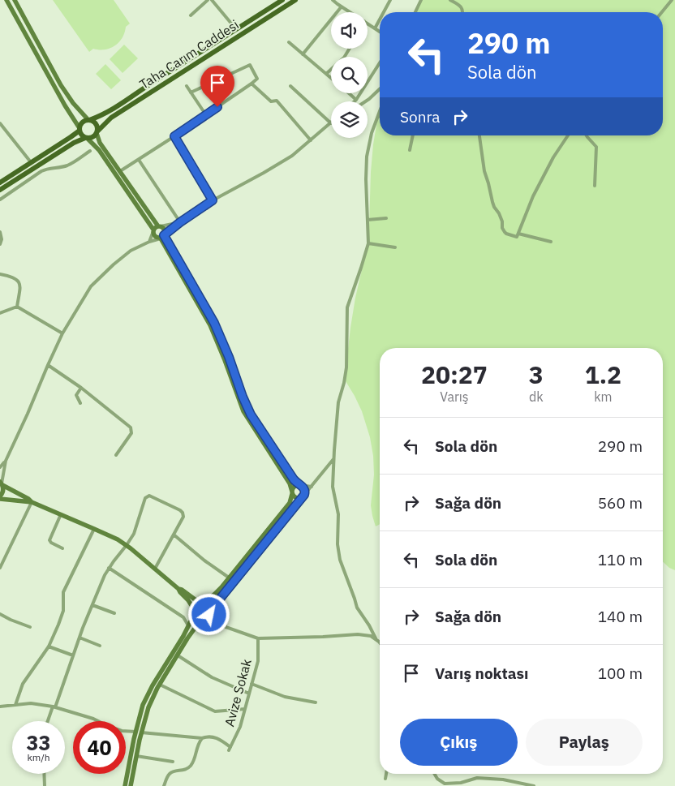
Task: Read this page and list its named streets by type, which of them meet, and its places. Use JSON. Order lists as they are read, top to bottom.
{
  "streets": {
    "main road": ["Taha Carım Caddesi"],
    "street": ["Avize Sokak"]
  },
  "page": {
    "turn": ["290 m", "Sola dön"],
    "then": "Sonra",
    "eta": [
      "20:27",
      "Varış",
      "3",
      "dk",
      "1.2",
      "km"
    ],
    "list": [
      {
        "name": "Sola dön",
        "value": "290 m"
      },
      {
        "name": "Sağa dön",
        "value": "560 m"
      },
      {
        "name": "Sola dön",
        "value": "110 m"
      },
      {
        "name": "Sağa dön",
        "value": "140 m"
      },
      {
        "name": "Varış noktası",
        "value": "100 m"
      }
    ],
    "buttons": ["Çıkış", "Paylaş"],
    "speed": "33 km/h",
    "limit": "40"
  }
}
